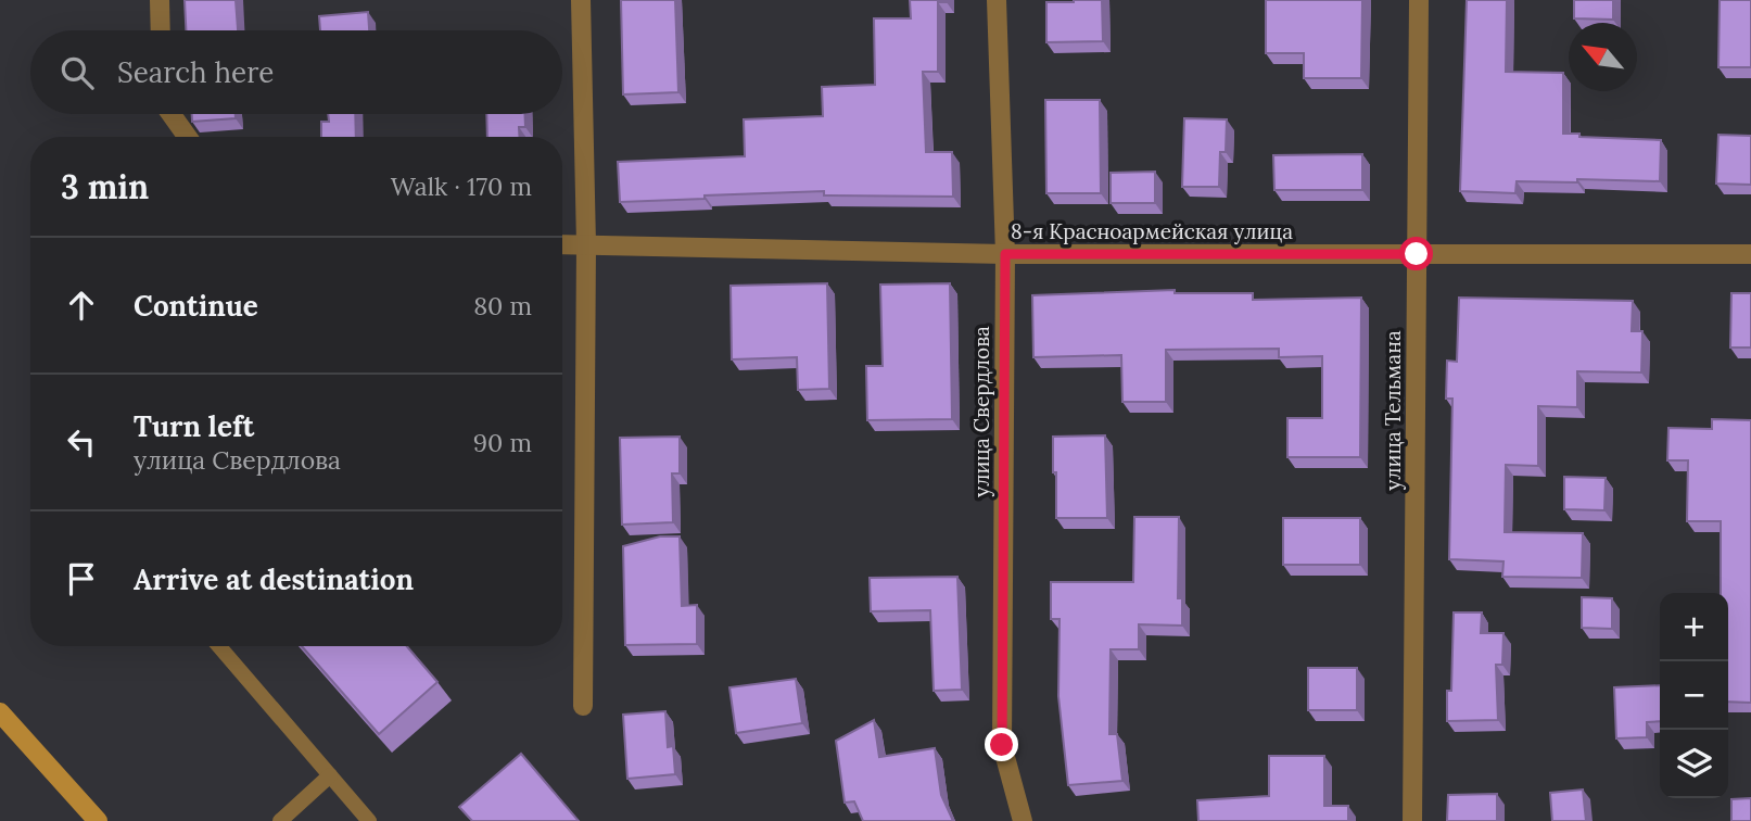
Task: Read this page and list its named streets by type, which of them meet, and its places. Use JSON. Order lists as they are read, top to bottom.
{
  "streets": {
    "street": ["8-я Красноармейская улица", "улица Тельмана", "улица Свердлова"]
  },
  "crossings": [
    ["8-я Красноармейская улица", "улица Тельмана"],
    ["8-я Красноармейская улица", "улица Свердлова"]
  ],
  "north": "top left",
  "page": {
    "search": "Search here",
    "heading": ["3 min", "Walk · 170 m"],
    "list": [
      ["Continue", "80 m"],
      ["Turn left", "улица Свердлова", "90 m"],
      "Arrive at destination"
    ],
    "map_buttons": ["+", "−"]
  }
}
